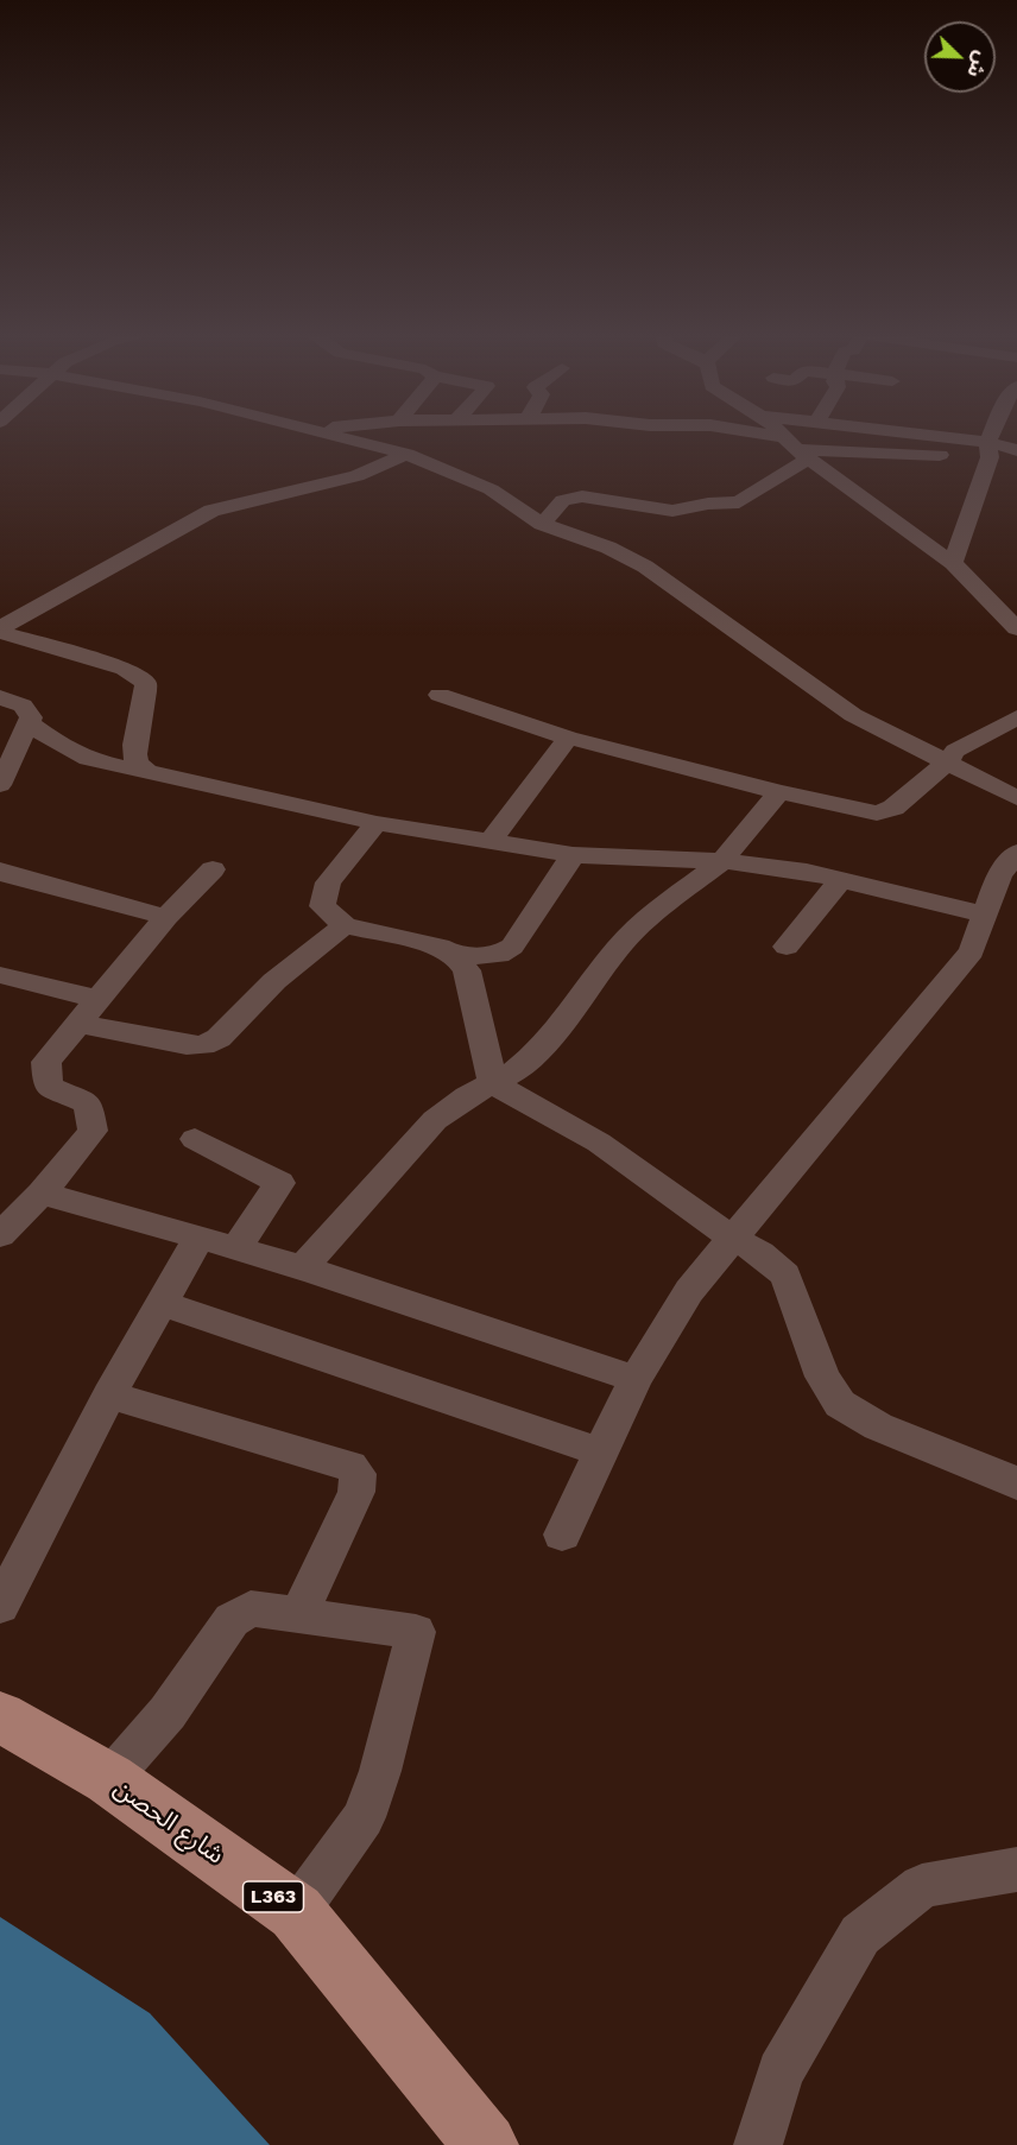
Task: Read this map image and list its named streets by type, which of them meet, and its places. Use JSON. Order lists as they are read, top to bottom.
{
  "streets": {
    "main road": ["شارع الحصن", "L363"]
  },
  "north": "bottom right"
}
